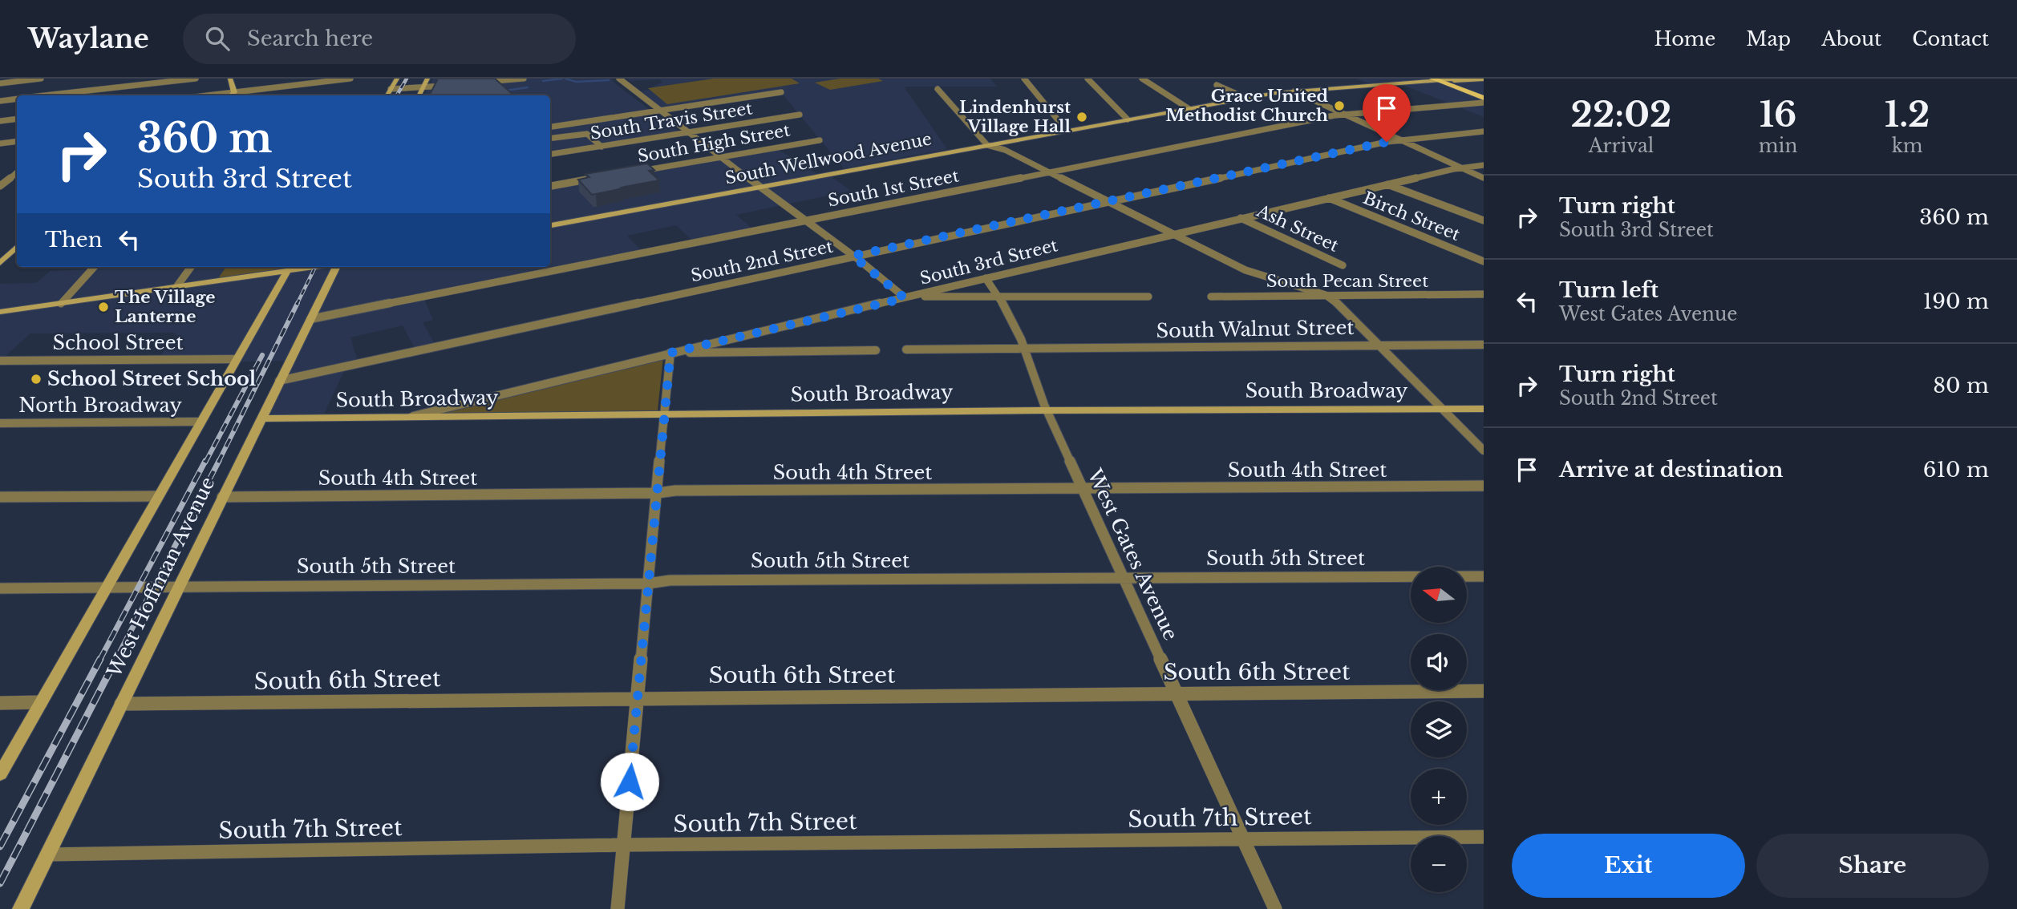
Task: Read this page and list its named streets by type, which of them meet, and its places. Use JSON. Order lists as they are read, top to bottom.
{
  "streets": {
    "main road": ["South Wellwood Avenue", "South Broadway", "West Hoffman Avenue"],
    "street": [
      "South Travis Street",
      "South High Street",
      "South 1st Street",
      "Birch Street",
      "Ash Street",
      "South 2nd Street",
      "South 3rd Street",
      "South Pecan Street",
      "South Walnut Street",
      "School Street",
      "North Broadway",
      "South 4th Street",
      "West Gates Avenue",
      "South 5th Street",
      "South 6th Street",
      "South 7th Street"
    ]
  },
  "crossings": [
    ["South 1st Street", "West Hoffman Avenue"],
    ["Birch Street", "South 3rd Street"],
    ["Ash Street", "South 3rd Street"],
    ["South 2nd Street", "West Hoffman Avenue"],
    ["South 3rd Street", "South Broadway"],
    ["South 3rd Street", "West Gates Avenue"],
    ["South Walnut Street", "West Gates Avenue"],
    ["School Street", "West Hoffman Avenue"],
    ["South Broadway", "West Gates Avenue"],
    ["South Broadway", "West Hoffman Avenue"],
    ["North Broadway", "West Hoffman Avenue"],
    ["South 4th Street", "West Gates Avenue"],
    ["South 4th Street", "West Hoffman Avenue"],
    ["West Gates Avenue", "South 5th Street"],
    ["West Gates Avenue", "South 6th Street"],
    ["West Gates Avenue", "South 7th Street"],
    ["South 5th Street", "West Hoffman Avenue"],
    ["West Hoffman Avenue", "South 6th Street"],
    ["West Hoffman Avenue", "South 7th Street"]
  ],
  "places": [
    "Grace United Methodist Church",
    "Lindenhurst Village Hall",
    "The Village Lanterne",
    "School Street School"
  ],
  "north": "left",
  "page": {
    "header": "Waylane",
    "search": "Search here",
    "nav": [
      "Home",
      "Map",
      "About",
      "Contact"
    ],
    "eta": [
      "22:02",
      "Arrival",
      "16",
      "min",
      "1.2",
      "km"
    ],
    "turn": ["360 m", "South 3rd Street"],
    "list": [
      {
        "name": "Turn right",
        "note": "South 3rd Street",
        "value": "360 m"
      },
      {
        "name": "Turn left",
        "note": "West Gates Avenue",
        "value": "190 m"
      },
      {
        "name": "Turn right",
        "note": "South 2nd Street",
        "value": "80 m"
      },
      {
        "name": "Arrive at destination",
        "value": "610 m"
      }
    ],
    "then": "Then",
    "map_buttons": ["+", "−"],
    "buttons": ["Exit", "Share"]
  }
}
